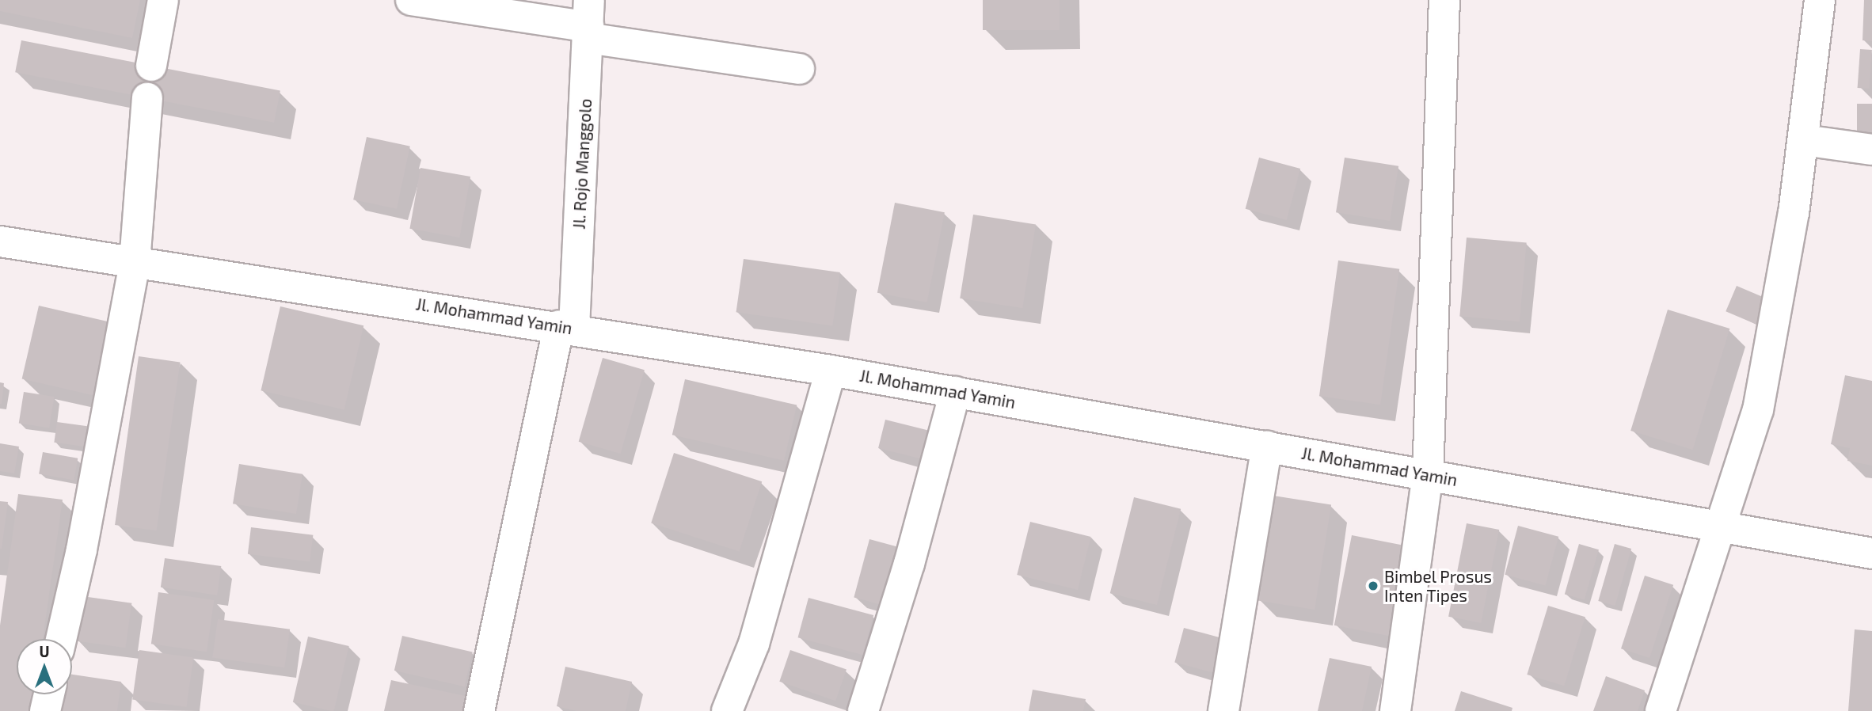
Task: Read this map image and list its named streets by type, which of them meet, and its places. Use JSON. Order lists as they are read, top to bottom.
{
  "streets": {
    "street": ["Jl. Rojo Manggolo", "Jl. Mohammad Yamin"]
  },
  "crossings": [
    ["Jl. Rojo Manggolo", "Jl. Mohammad Yamin"]
  ],
  "places": ["Bimbel Prosus Inten Tipes"],
  "north": "top"
}
